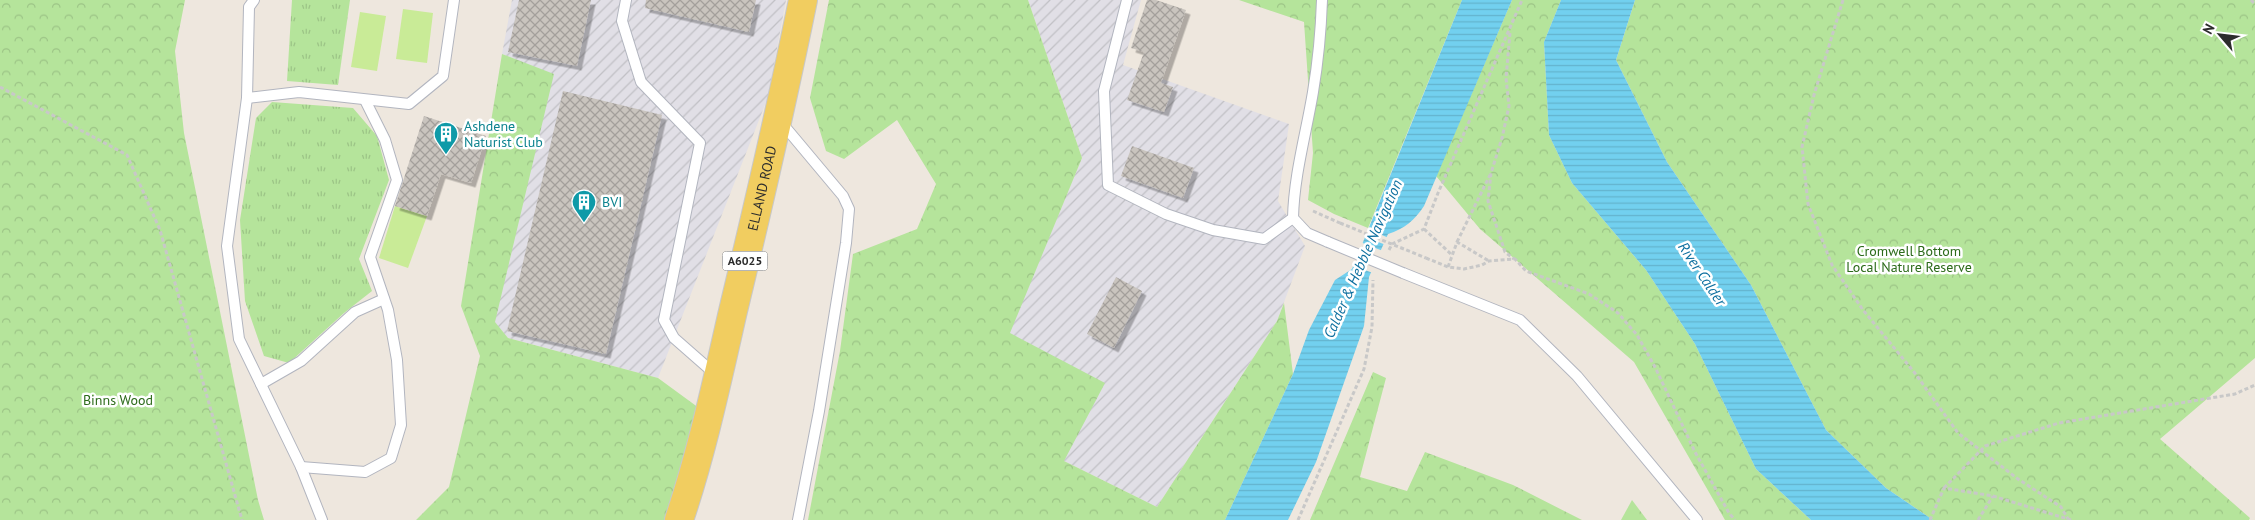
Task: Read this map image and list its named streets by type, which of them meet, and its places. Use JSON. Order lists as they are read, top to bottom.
{
  "streets": {
    "main road": ["ELLAND ROAD", "A6025"]
  },
  "water": ["Calder & Hebble Navigation", "River Calder"],
  "parks": ["Cromwell Bottom Local Nature Reserve", "Binns Wood"],
  "places": {
    "building": ["Ashdene Naturist Club", "BVI"]
  },
  "north": "top left"
}
